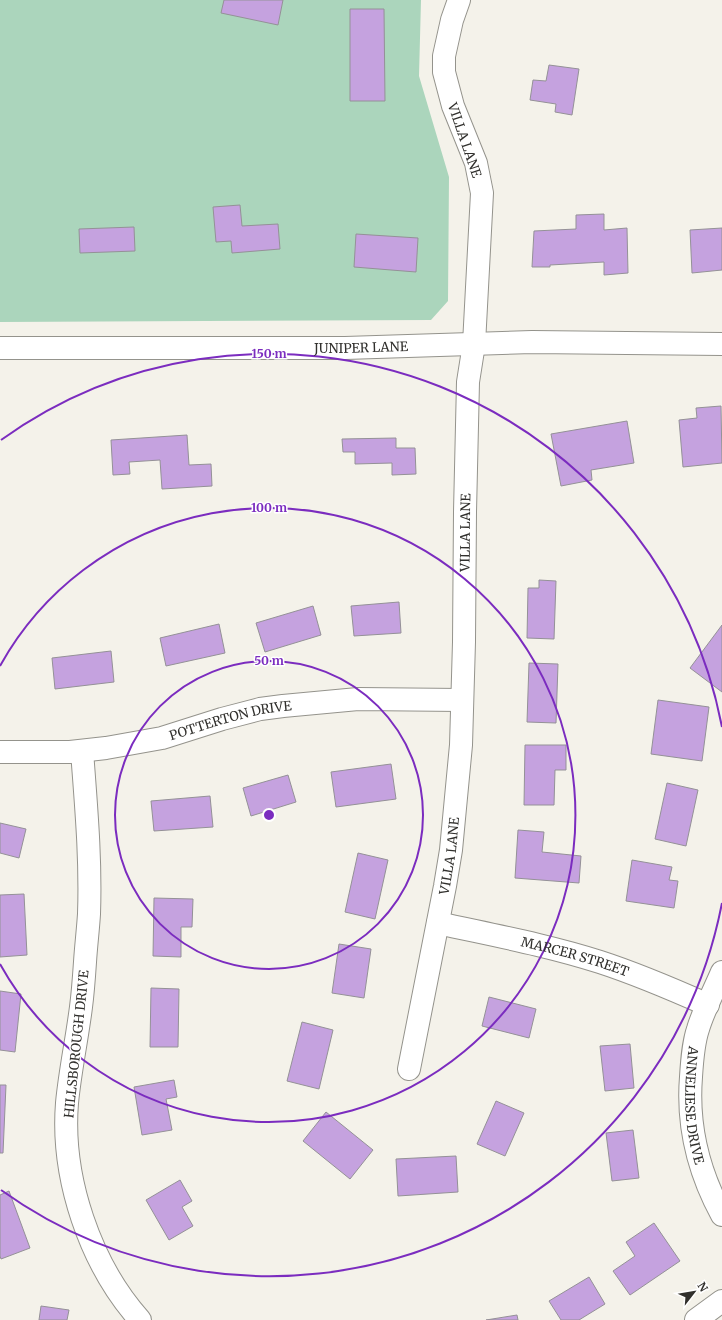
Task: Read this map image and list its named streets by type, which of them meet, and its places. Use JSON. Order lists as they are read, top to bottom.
{
  "streets": {
    "street": [
      "VILLA LANE",
      "JUNIPER LANE",
      "POTTERTON DRIVE",
      "MARCER STREET",
      "HILLSBOROUGH DRIVE",
      "ANNELIESE DRIVE"
    ]
  },
  "crossings": [
    ["VILLA LANE", "JUNIPER LANE"],
    ["VILLA LANE", "POTTERTON DRIVE"],
    ["VILLA LANE", "MARCER STREET"],
    ["POTTERTON DRIVE", "HILLSBOROUGH DRIVE"],
    ["MARCER STREET", "ANNELIESE DRIVE"]
  ],
  "north": "top right",
  "rings": ["150 m", "100 m", "50 m"]
}
